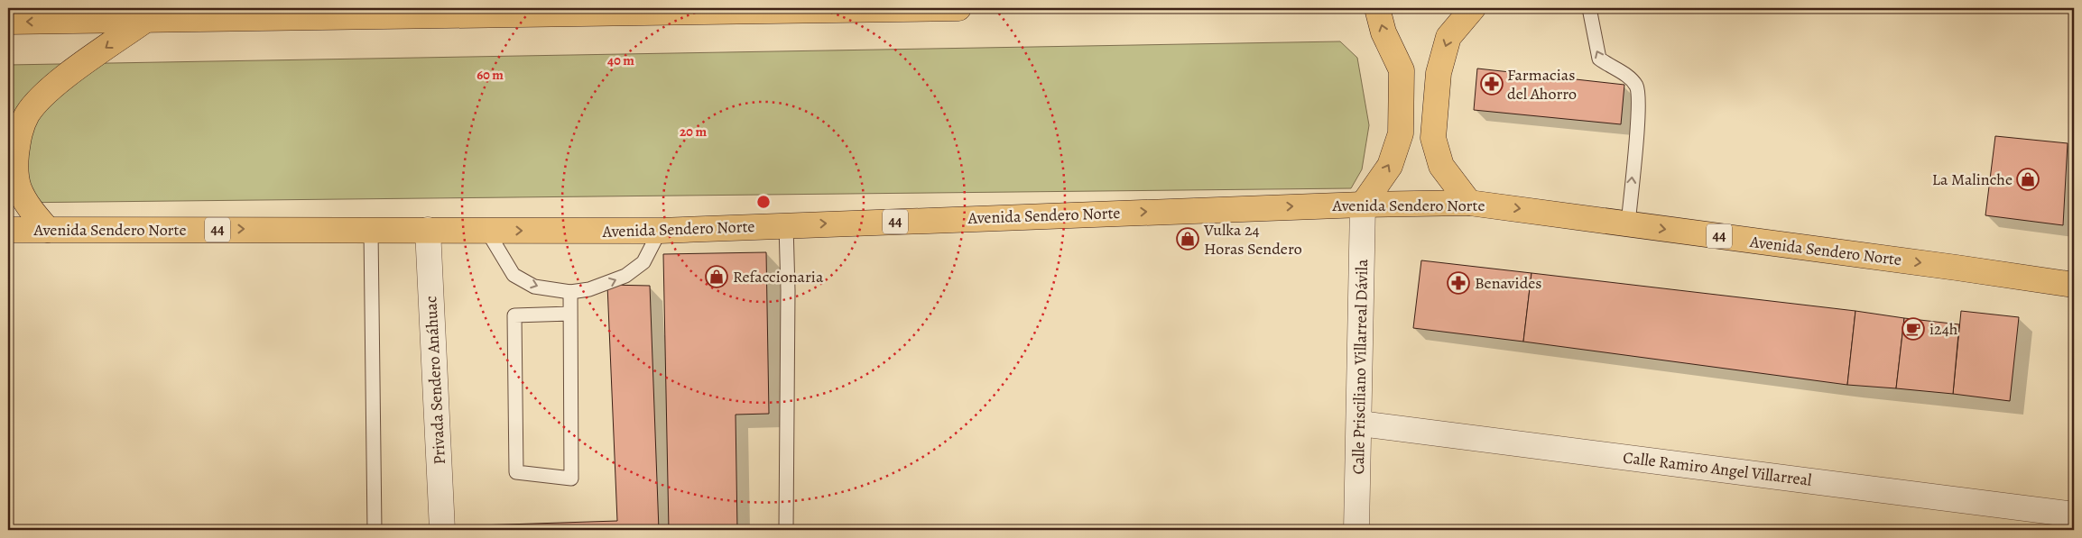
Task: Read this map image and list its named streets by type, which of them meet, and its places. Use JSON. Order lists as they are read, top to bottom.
{
  "streets": {
    "main road": ["Avenida Sendero Norte", "44"],
    "street": ["Calle Prisciliano Villarreal Dávila", "Privada Sendero Anáhuac", "Calle Ramiro Angel Villarreal"]
  },
  "crossings": [
    ["Avenida Sendero Norte", "Calle Prisciliano Villarreal Dávila"],
    ["Avenida Sendero Norte", "Privada Sendero Anáhuac"],
    ["Calle Prisciliano Villarreal Dávila", "Calle Ramiro Angel Villarreal"]
  ],
  "places": {
    "pharmacy": ["Farmacias del Ahorro", "Benavides"],
    "shop": ["La Malinche", "Vulka 24 Horas Sendero", "Refaccionaria"],
    "cafe": ["i24h"]
  },
  "rings": ["40 m", "60 m", "20 m"]
}
